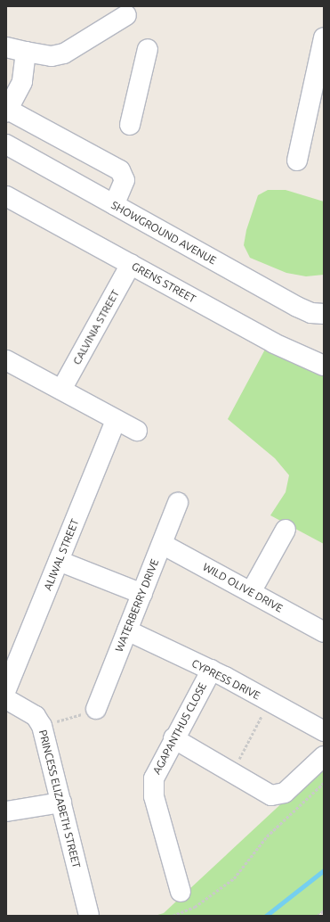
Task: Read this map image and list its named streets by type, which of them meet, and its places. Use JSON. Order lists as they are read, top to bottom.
{
  "streets": {
    "street": [
      "SHOWGROUND AVENUE",
      "GRENS STREET",
      "CALVINIA STREET",
      "ALIWAL STREET",
      "WILD OLIVE DRIVE",
      "WATERBERRY DRIVE",
      "CYPRESS DRIVE",
      "AGAPANTHUS CLOSE",
      "PRINCESS ELIZABETH STREET"
    ]
  },
  "crossings": [
    ["GRENS STREET", "CALVINIA STREET"],
    ["WILD OLIVE DRIVE", "WATERBERRY DRIVE"],
    ["WATERBERRY DRIVE", "CYPRESS DRIVE"],
    ["CYPRESS DRIVE", "AGAPANTHUS CLOSE"]
  ]
}
